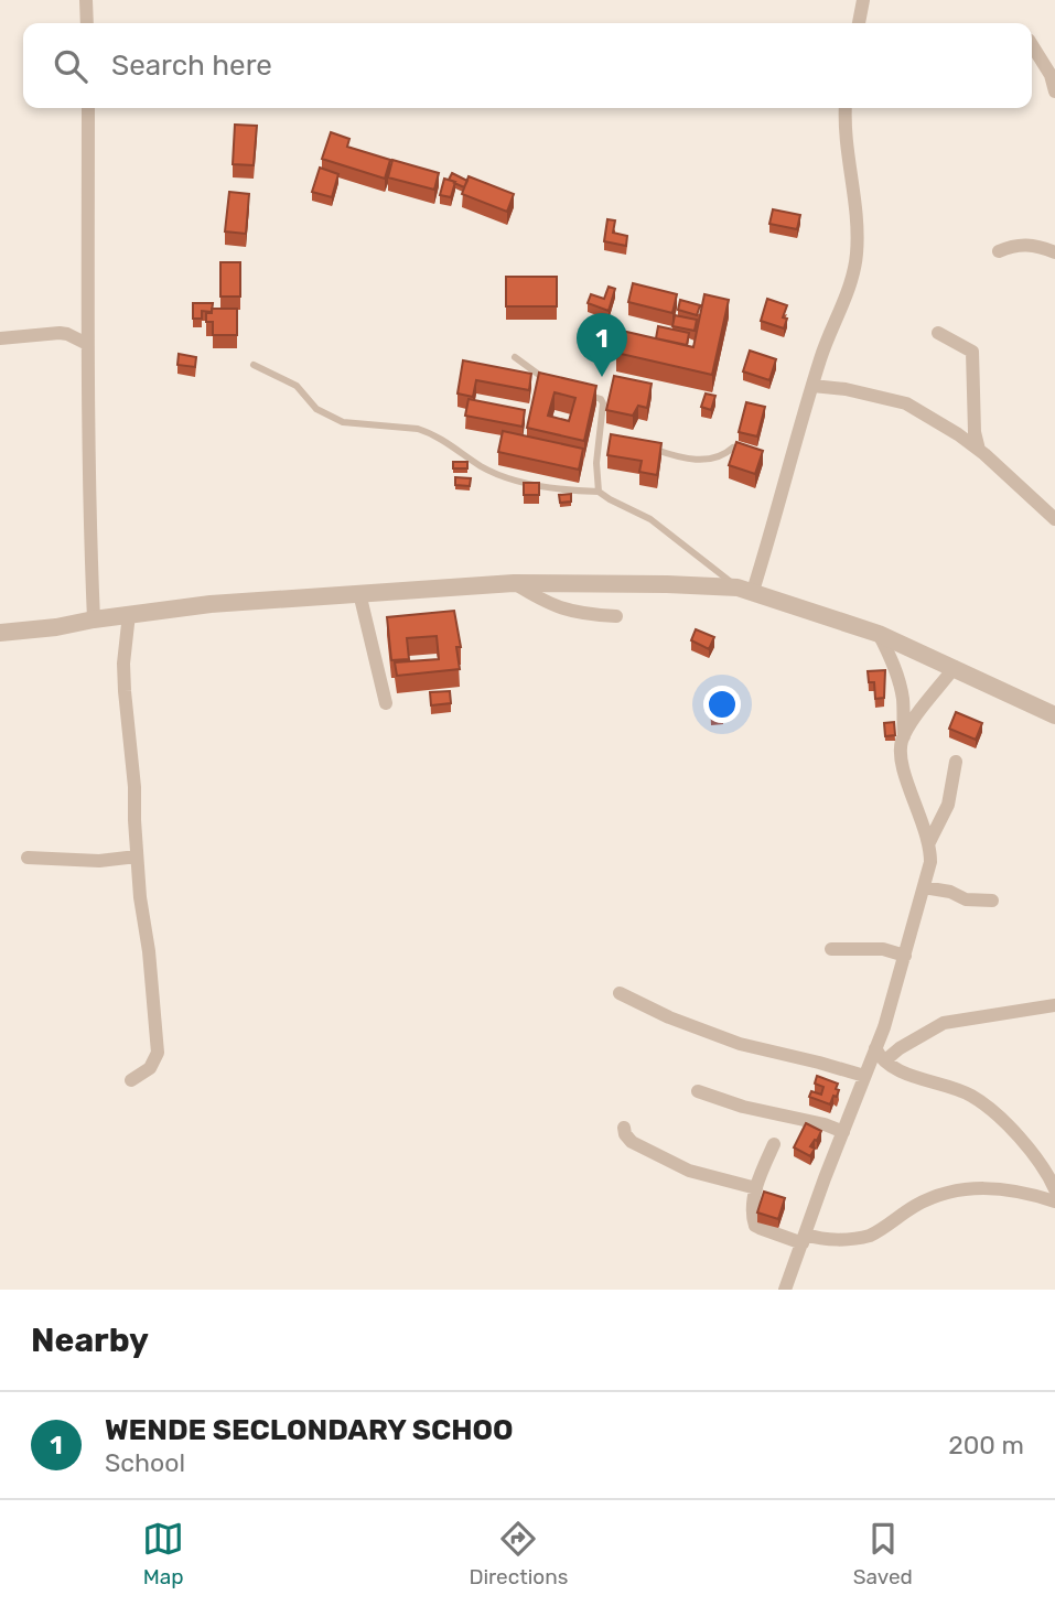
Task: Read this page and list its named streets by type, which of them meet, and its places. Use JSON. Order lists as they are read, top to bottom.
{
  "page": {
    "search": "Search here",
    "pins": "1",
    "heading": "Nearby",
    "list": [
      {
        "mark": "1",
        "name": "WENDE SECLONDARY SCHOO",
        "note": "School",
        "value": "200 m"
      }
    ],
    "nav": ["Map", "Directions", "Saved"]
  }
}
